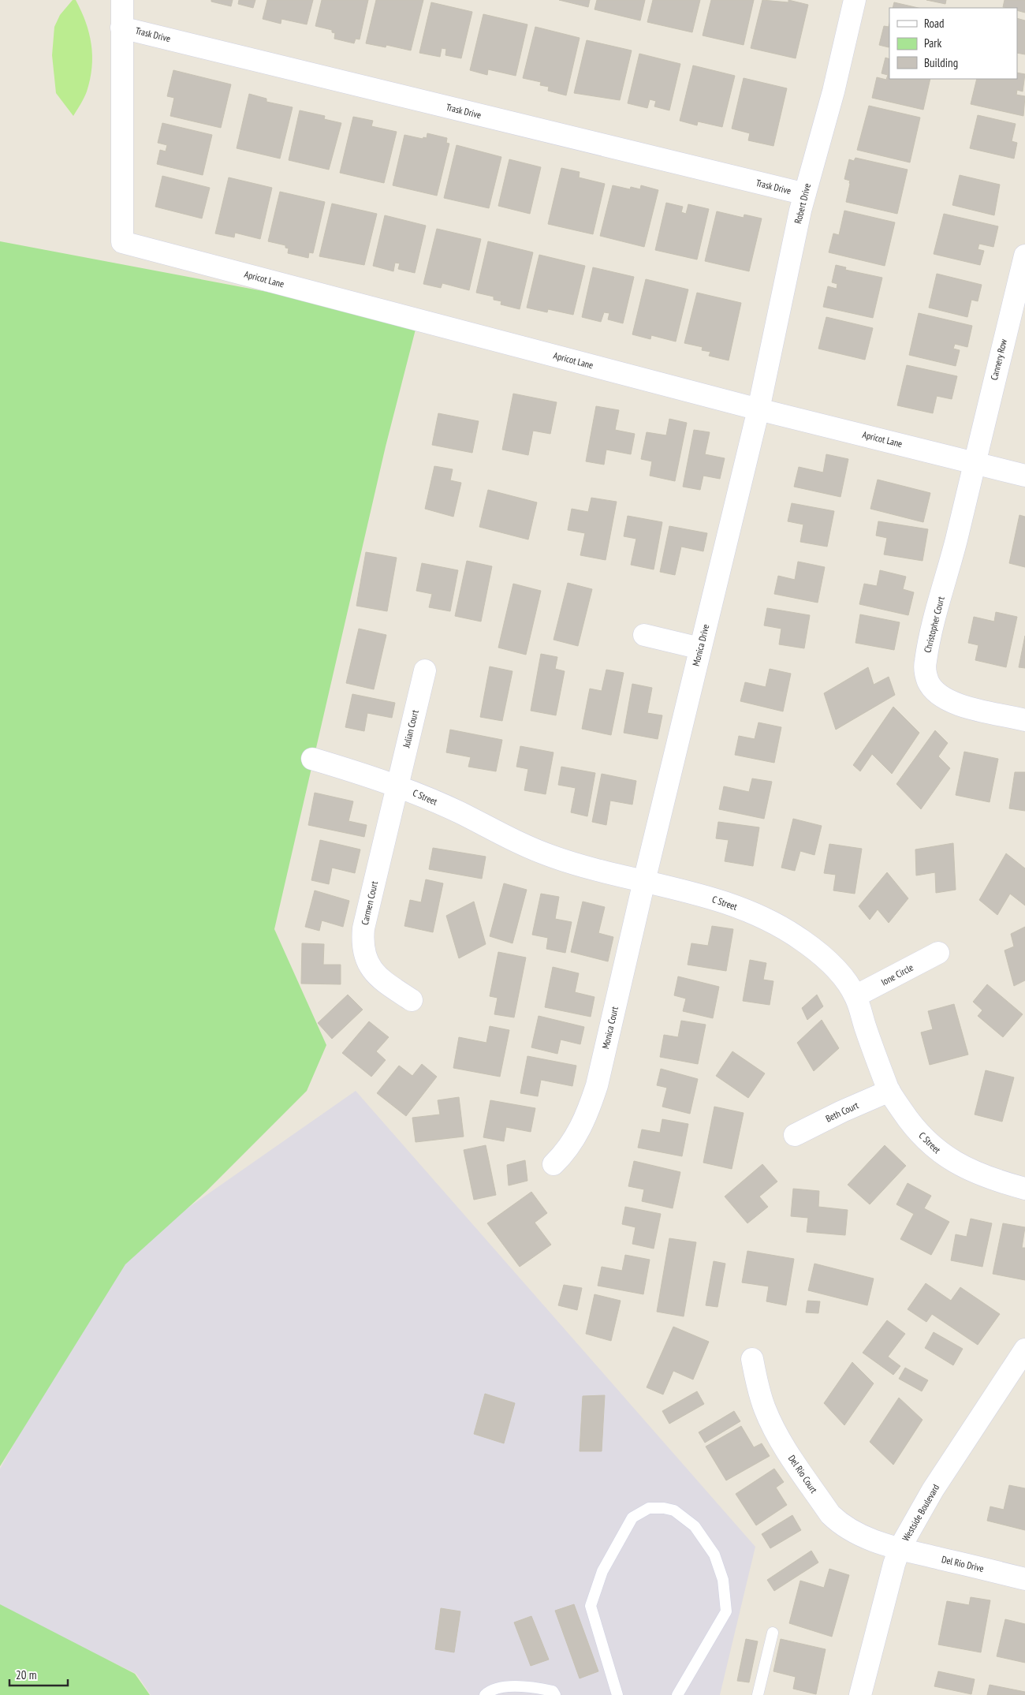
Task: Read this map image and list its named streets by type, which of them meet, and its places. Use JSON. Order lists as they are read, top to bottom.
{
  "streets": {
    "street": [
      "Trask Drive",
      "Robert Drive",
      "Apricot Lane",
      "Cannery Row",
      "Christopher Court",
      "Monica Drive",
      "Julian Court",
      "C Street",
      "Carmen Court",
      "Ione Circle",
      "Monica Court",
      "Beth Court",
      "Del Rio Court",
      "Westside Boulevard",
      "Del Rio Drive"
    ]
  },
  "crossings": [
    ["Trask Drive", "Robert Drive"],
    ["Trask Drive", "Apricot Lane"],
    ["Robert Drive", "Apricot Lane"],
    ["Robert Drive", "Monica Drive"],
    ["Apricot Lane", "Cannery Row"],
    ["Apricot Lane", "Christopher Court"],
    ["Apricot Lane", "Monica Drive"],
    ["Cannery Row", "Christopher Court"],
    ["Monica Drive", "C Street"],
    ["Monica Drive", "Monica Court"],
    ["Julian Court", "C Street"],
    ["Julian Court", "Carmen Court"],
    ["C Street", "Carmen Court"],
    ["C Street", "Ione Circle"],
    ["C Street", "Monica Court"],
    ["C Street", "Beth Court"],
    ["Del Rio Court", "Westside Boulevard"],
    ["Del Rio Court", "Del Rio Drive"],
    ["Westside Boulevard", "Del Rio Drive"]
  ],
  "legend": ["Road", "Park", "Building"],
  "scale_bar": "20 m"
}
